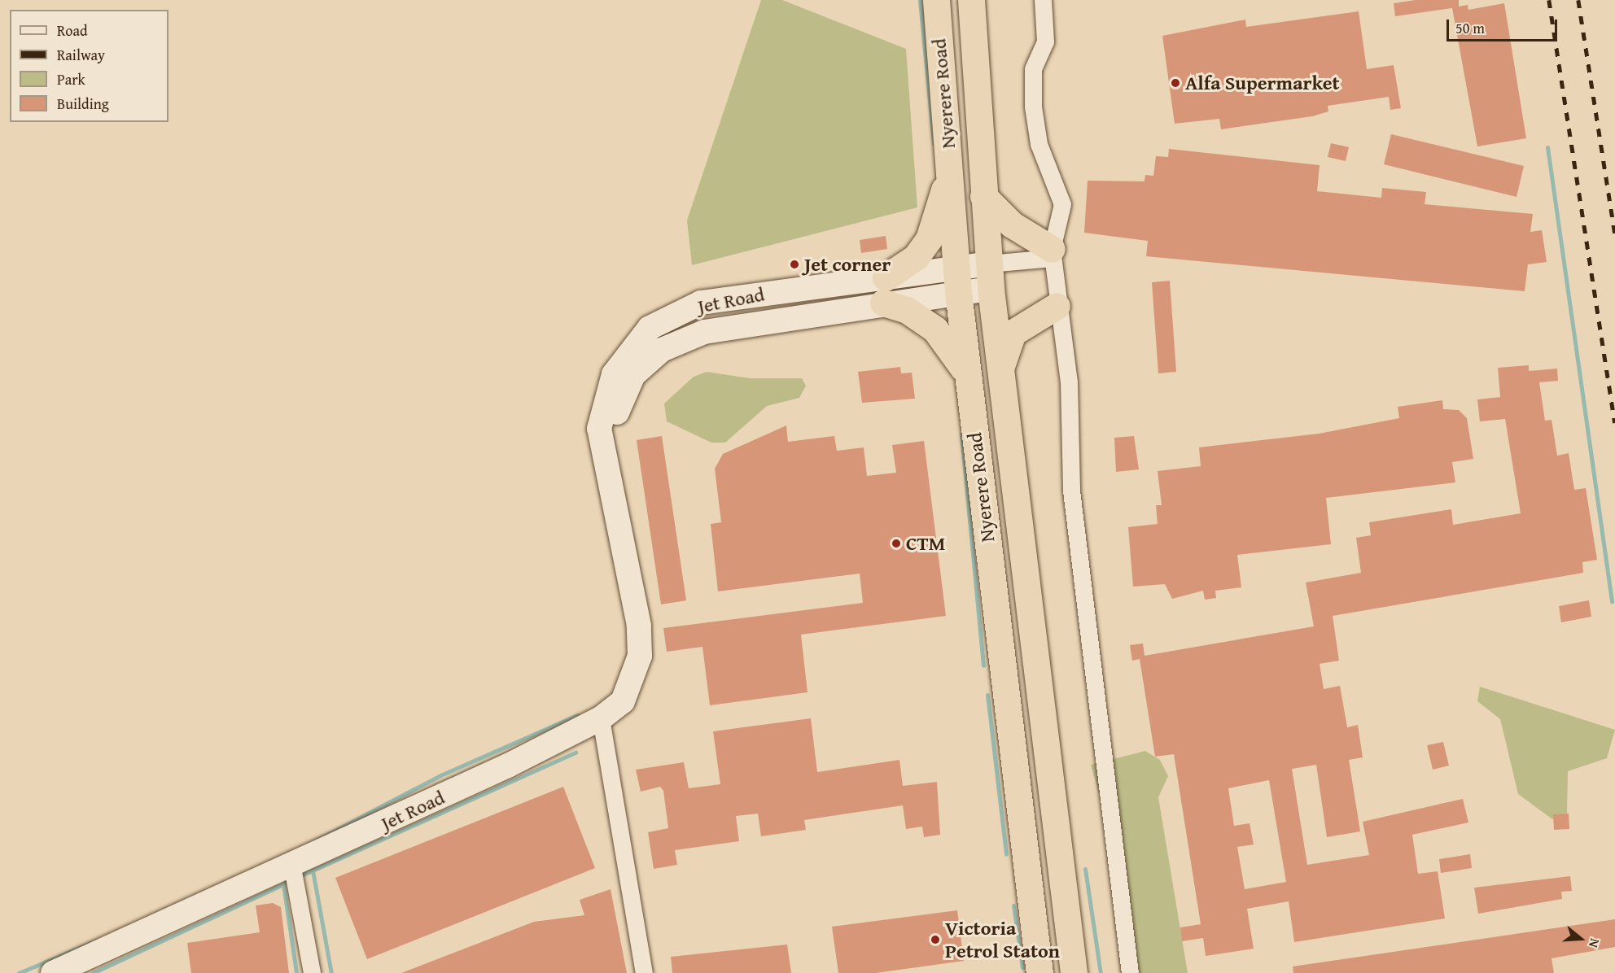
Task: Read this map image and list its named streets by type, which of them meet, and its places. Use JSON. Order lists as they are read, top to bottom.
{
  "streets": {
    "highway": ["Nyerere Road"],
    "main road": ["Jet Road"]
  },
  "crossings": [
    ["Nyerere Road", "Jet Road"]
  ],
  "places": [
    "Alfa Supermarket",
    "Jet corner",
    "CTM",
    "Victoria Petrol Staton"
  ],
  "legend": [
    "Road",
    "Railway",
    "Park",
    "Building"
  ],
  "scale_bar": "50 m",
  "north": "right"
}
